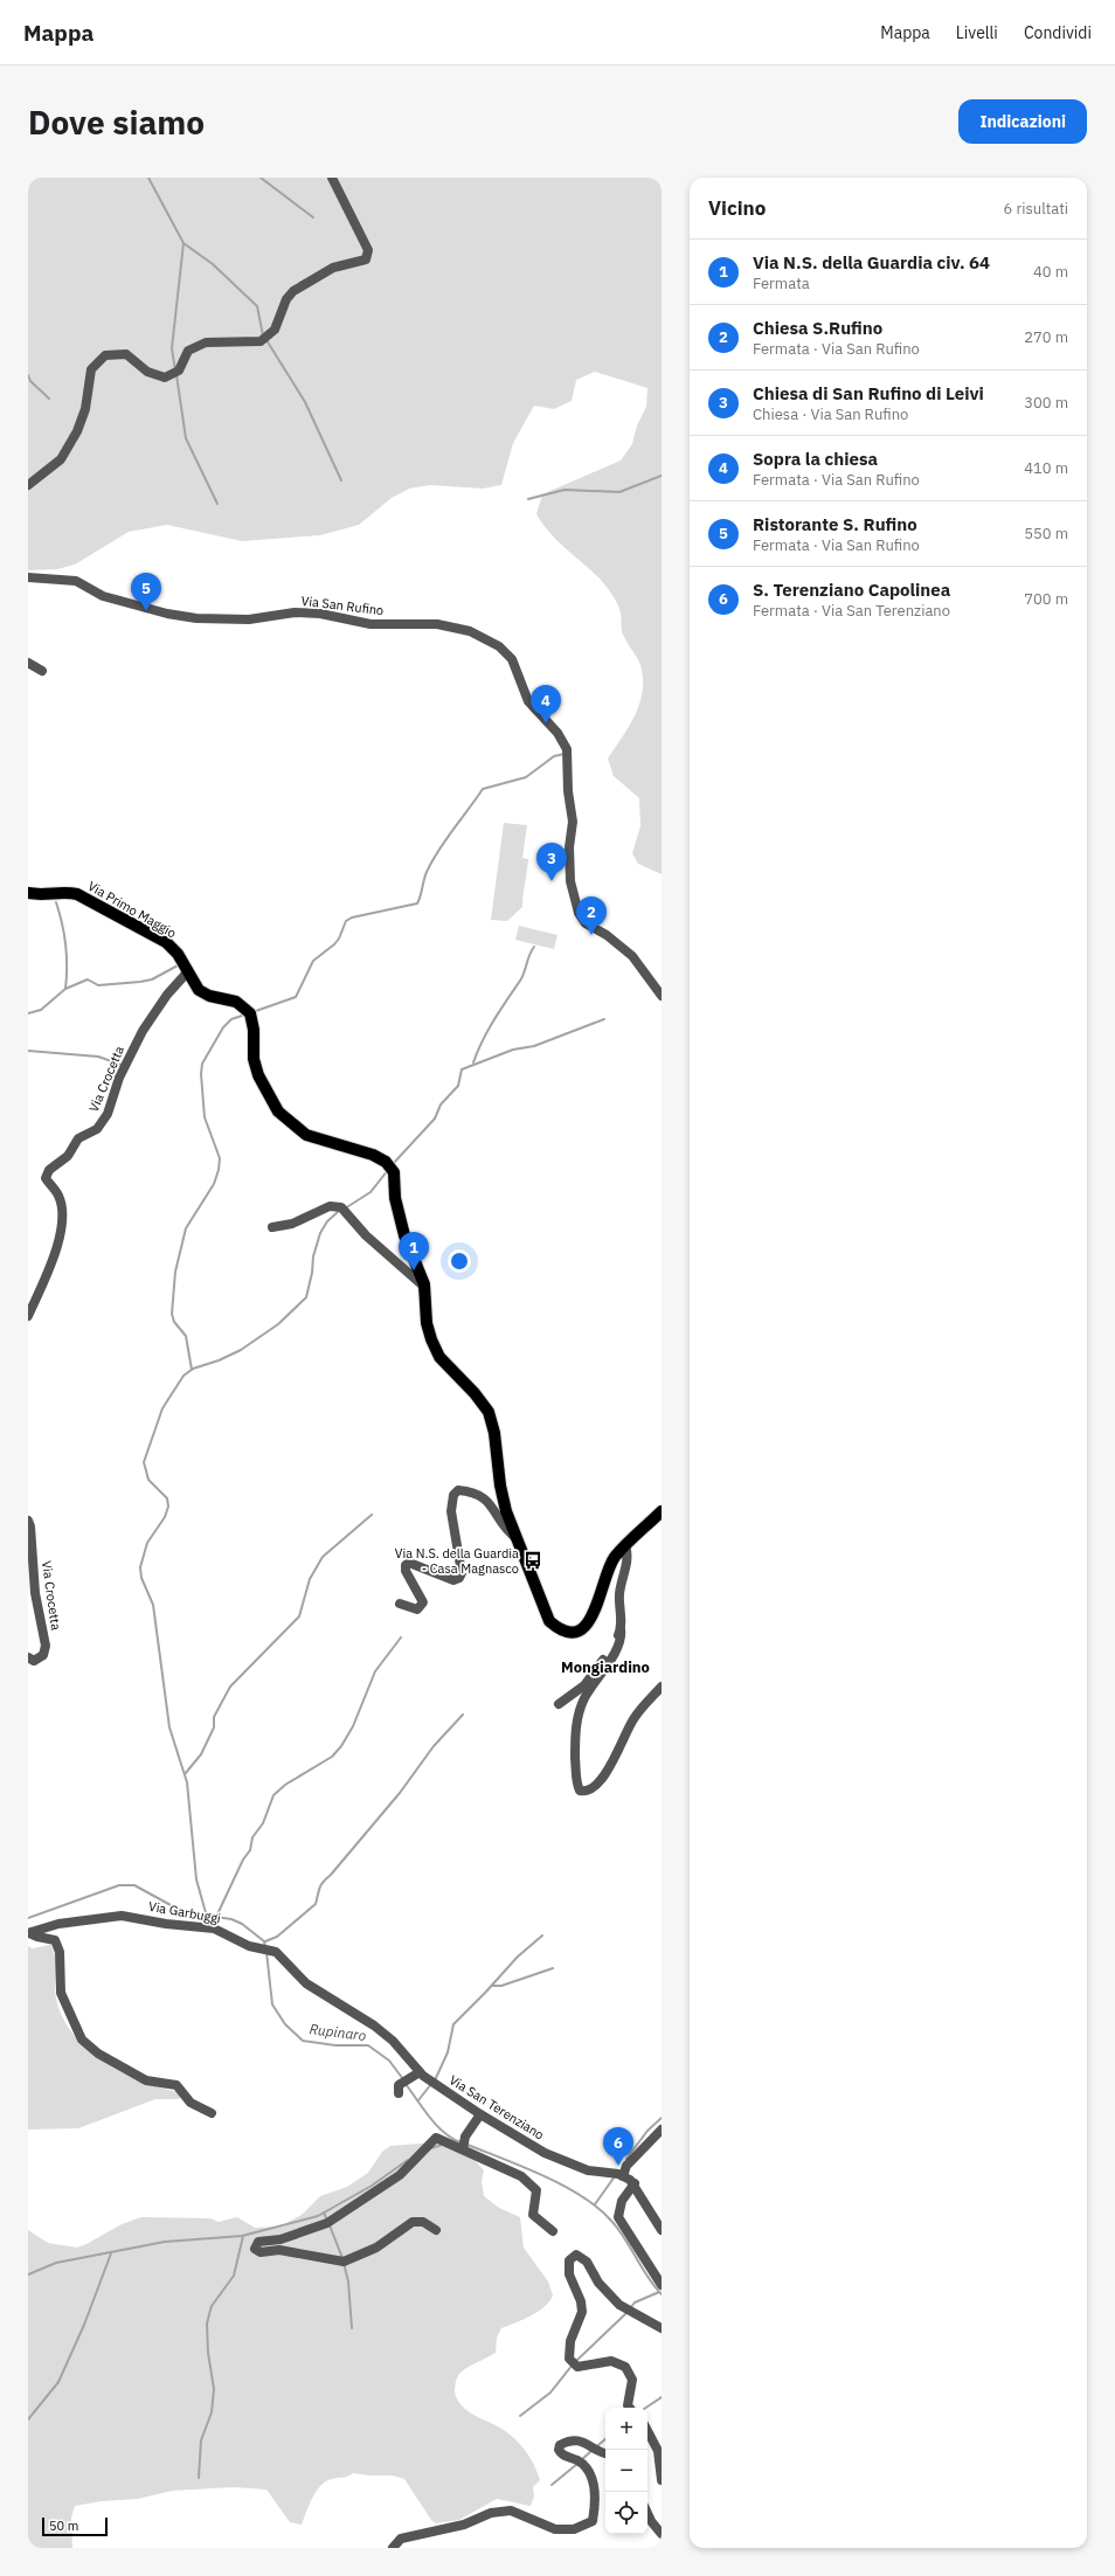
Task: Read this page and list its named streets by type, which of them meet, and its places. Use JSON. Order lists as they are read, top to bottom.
{
  "streets": {
    "main road": ["Via Primo Maggio"],
    "street": [
      "Via San Rufino",
      "Via Crocetta",
      "Via Garbuggi",
      "Via San Terenziano"
    ]
  },
  "crossings": [
    ["Via Primo Maggio", "Via Crocetta"],
    ["Via Garbuggi", "Via San Terenziano"]
  ],
  "districts": ["Mongiardino"],
  "water": ["Rupinaro"],
  "places": {
    "bus stop": ["Via N.S. della Guardia - Casa Magnasco"]
  },
  "scale_bar": "50 m",
  "page": {
    "header": "Mappa",
    "nav": ["Mappa", "Livelli", "Condividi"],
    "buttons": "Indicazioni",
    "title": "Dove siamo",
    "heading": ["Vicino", "6 risultati"],
    "list": [
      {
        "mark": "1",
        "name": "Via N.S. della Guardia civ. 64",
        "note": "Fermata",
        "value": "40 m"
      },
      {
        "mark": "2",
        "name": "Chiesa S.Rufino",
        "note": "Fermata · Via San Rufino",
        "value": "270 m"
      },
      {
        "mark": "3",
        "name": "Chiesa di San Rufino di Leivi",
        "note": "Chiesa · Via San Rufino",
        "value": "300 m"
      },
      {
        "mark": "4",
        "name": "Sopra la chiesa",
        "note": "Fermata · Via San Rufino",
        "value": "410 m"
      },
      {
        "mark": "5",
        "name": "Ristorante S. Rufino",
        "note": "Fermata · Via San Rufino",
        "value": "550 m"
      },
      {
        "mark": "6",
        "name": "S. Terenziano Capolinea",
        "note": "Fermata · Via San Terenziano",
        "value": "700 m"
      }
    ],
    "pins": [
      "5",
      "4",
      "3",
      "2",
      "1",
      "6"
    ],
    "map_buttons": ["+", "−"],
    "scale": "50 m"
  }
}
